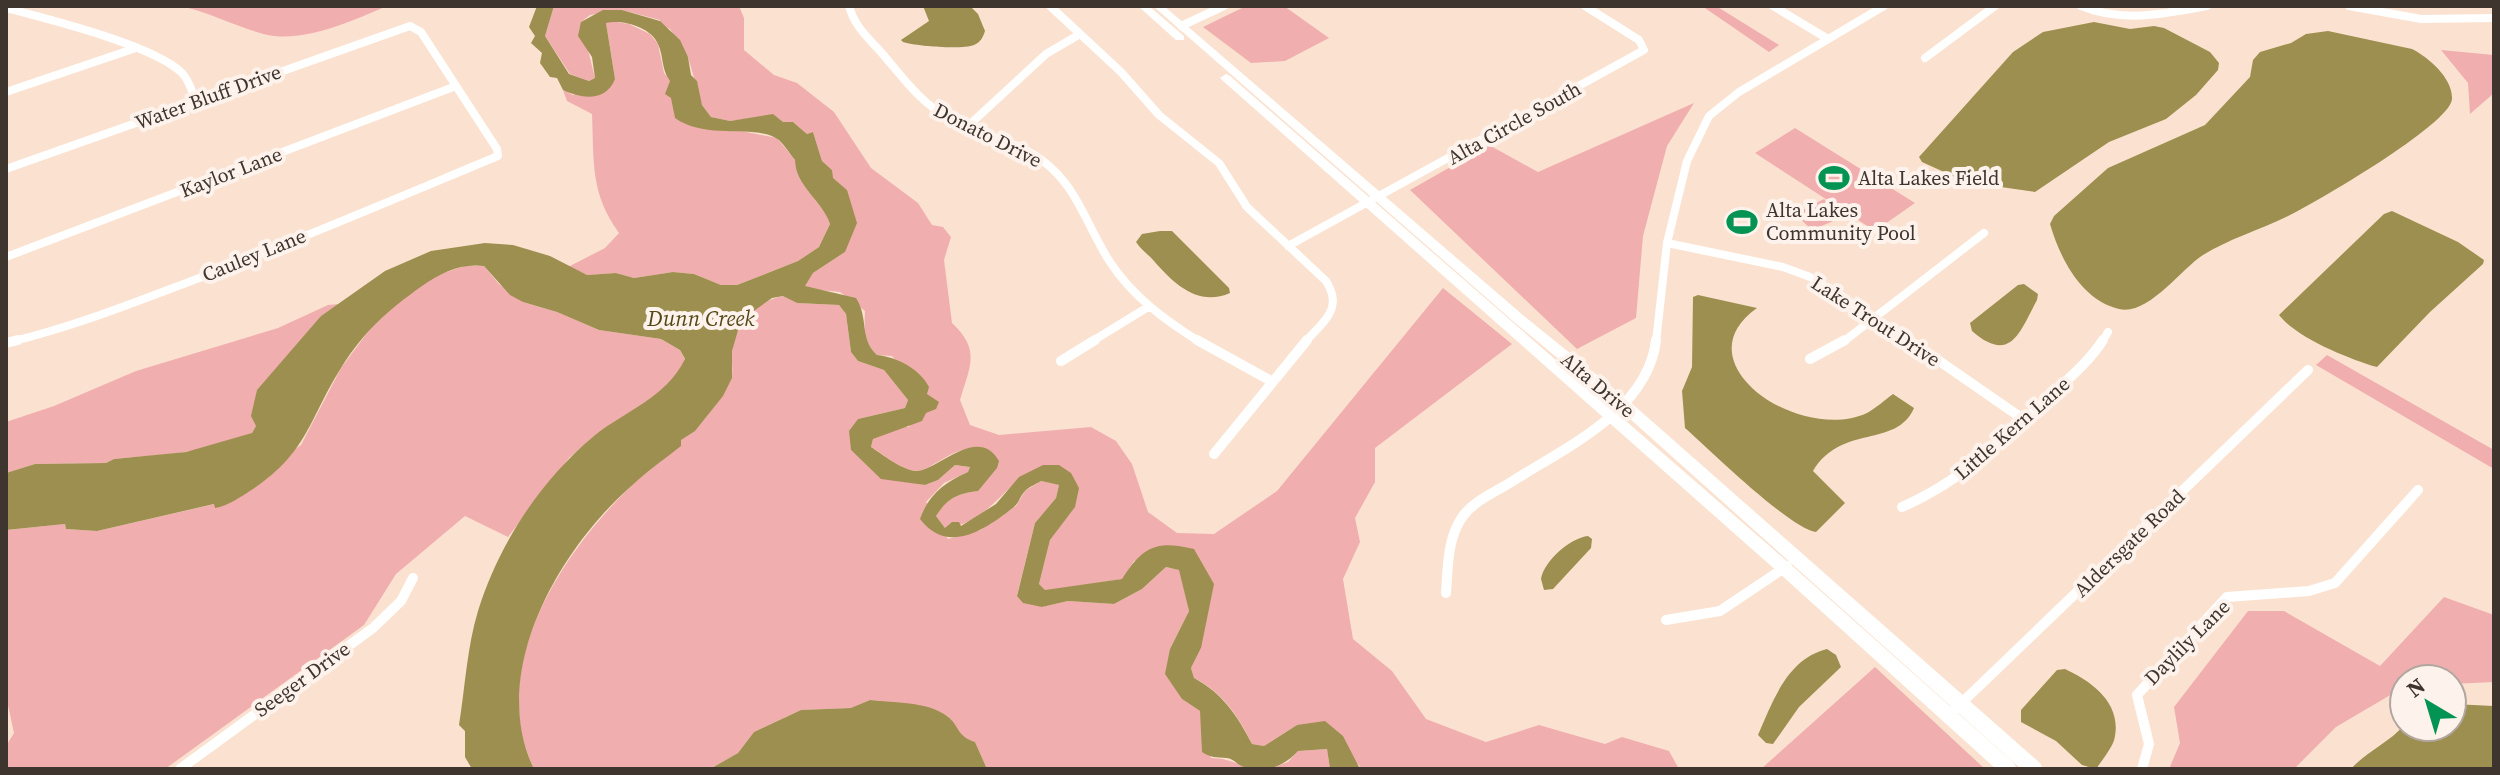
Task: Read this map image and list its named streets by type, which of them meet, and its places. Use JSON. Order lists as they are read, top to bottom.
{
  "streets": {
    "street": [
      "Water Bluff Drive",
      "Alta Circle South",
      "Donato Drive",
      "Kaylor Lane",
      "Cauley Lane",
      "Lake Trout Drive",
      "Alta Drive",
      "Little Kern Lane",
      "Aldersgate Road",
      "Daylily Lane",
      "Seeger Drive"
    ]
  },
  "crossings": [
    ["Water Bluff Drive", "Kaylor Lane"],
    ["Water Bluff Drive", "Cauley Lane"],
    ["Alta Circle South", "Alta Drive"],
    ["Kaylor Lane", "Cauley Lane"],
    ["Lake Trout Drive", "Little Kern Lane"],
    ["Alta Drive", "Aldersgate Road"]
  ],
  "water": ["Dunn Creek"],
  "places": {
    "sports": ["Alta Lakes Field", "Alta Lakes Community Pool"]
  },
  "north": "top left"
}
